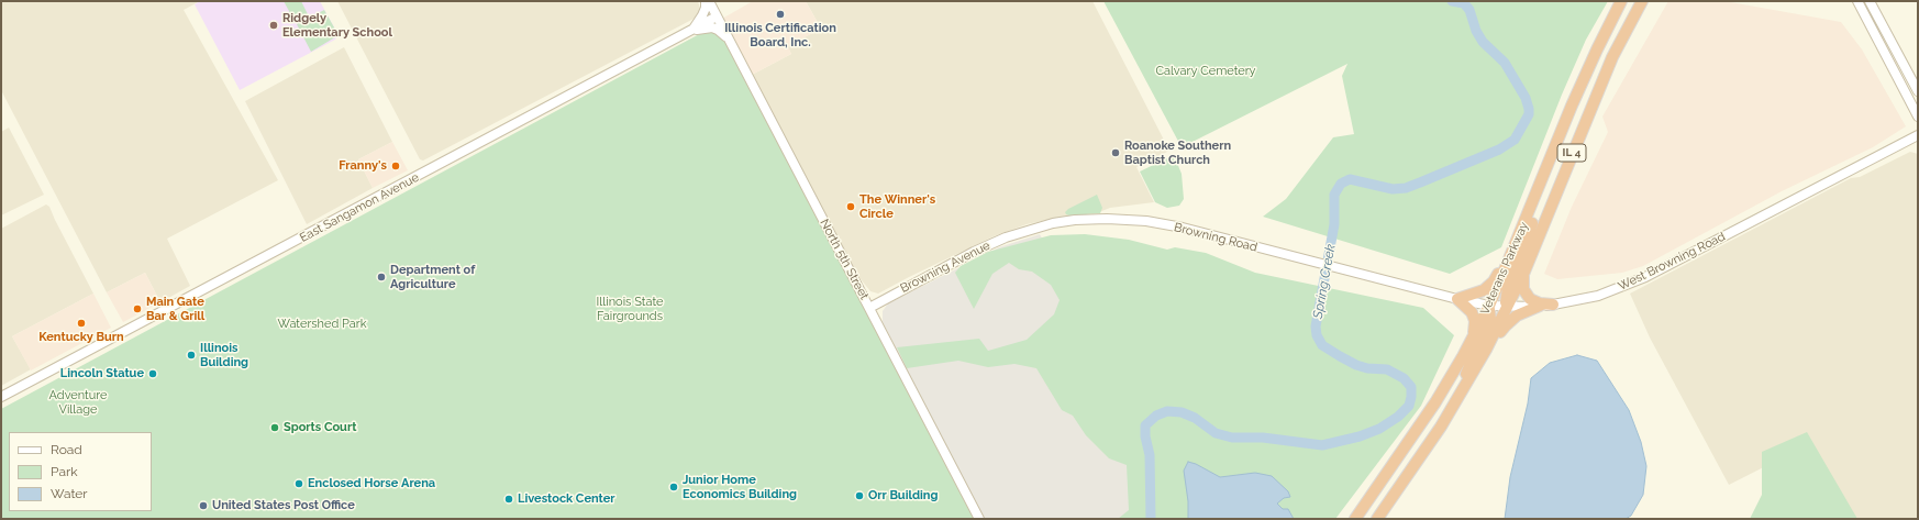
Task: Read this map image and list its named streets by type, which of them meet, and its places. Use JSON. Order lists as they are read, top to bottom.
{
  "streets": {
    "highway": ["IL 4", "Veterans Parkway"],
    "main road": [
      "East Sangamon Avenue",
      "Browning Road",
      "North 5th Street",
      "West Browning Road",
      "Browning Avenue"
    ]
  },
  "crossings": [
    ["East Sangamon Avenue", "North 5th Street"],
    ["Browning Road", "West Browning Road"],
    ["Browning Road", "Browning Avenue"],
    ["North 5th Street", "Browning Avenue"],
    ["West Browning Road", "Veterans Parkway"]
  ],
  "water": ["Spring Creek"],
  "parks": [
    "Calvary Cemetery",
    "Illinois State Fairgrounds",
    "Watershed Park",
    "Adventure Village"
  ],
  "places": [
    "Illinois Certification Board, Inc.",
    "Ridgely Elementary School",
    "Roanoke Southern Baptist Church",
    "Franny's",
    "The Winner's Circle",
    "Department of Agriculture",
    "Main Gate Bar & Grill",
    "Kentucky Burn",
    "Illinois Building",
    "Lincoln Statue",
    "Sports Court",
    "Enclosed Horse Arena",
    "Junior Home Economics Building",
    "Orr Building",
    "Livestock Center",
    "United States Post Office"
  ],
  "legend": ["Road", "Park", "Water"]
}
